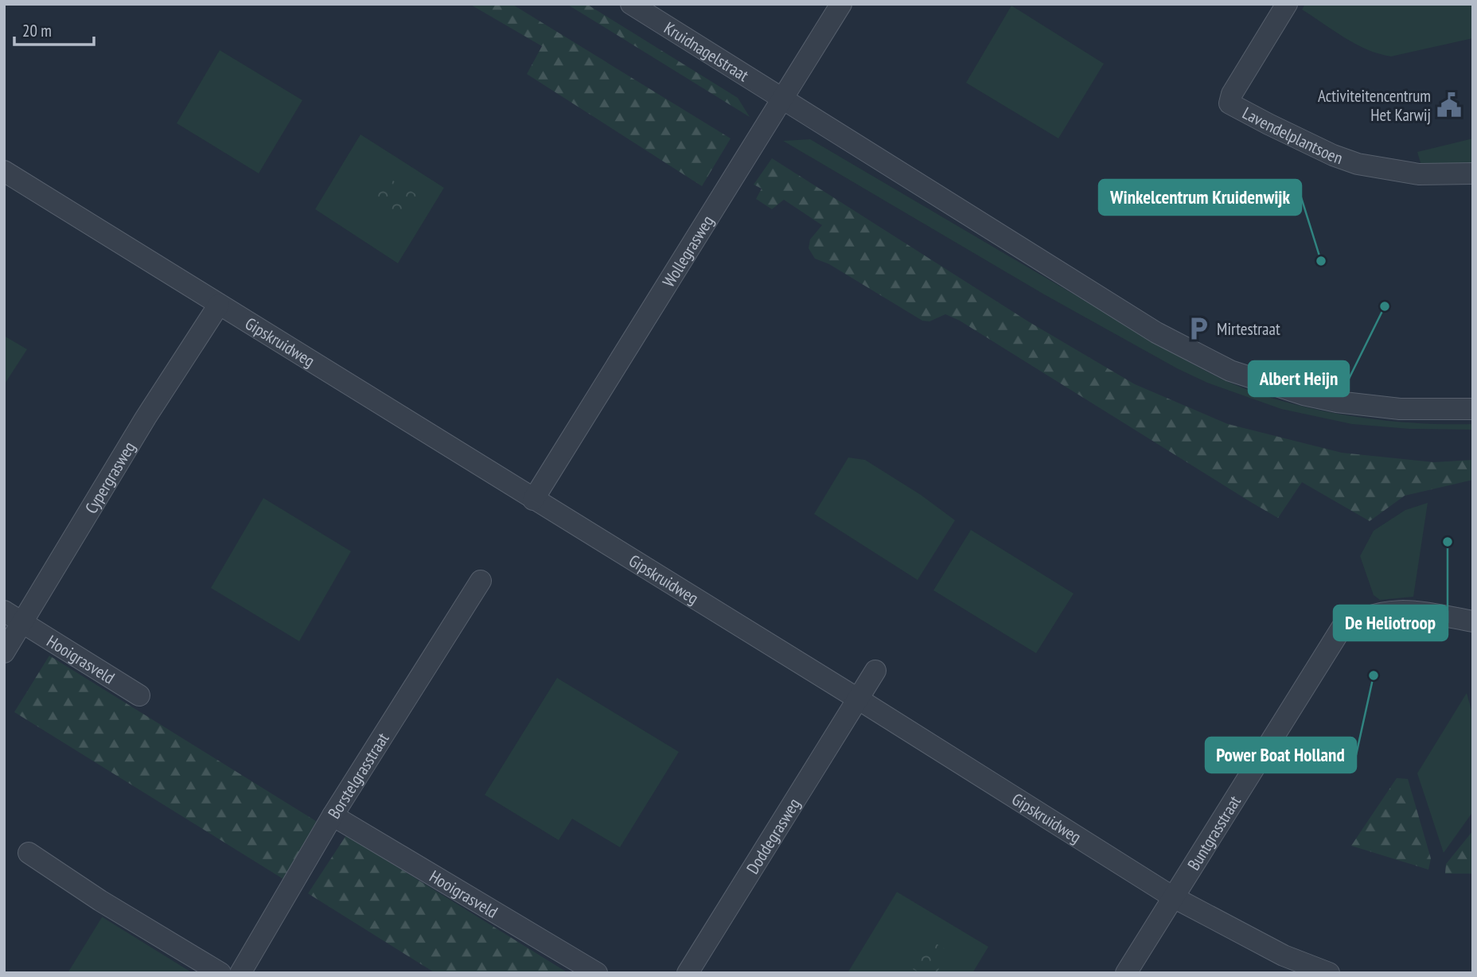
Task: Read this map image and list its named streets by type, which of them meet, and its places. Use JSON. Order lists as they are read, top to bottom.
{
  "streets": {
    "street": [
      "Kruidnagelstraat",
      "Lavendelplantsoen",
      "Wollegrasweg",
      "Gipskruidweg",
      "Cypergrasweg",
      "Hooigrasveld",
      "Borstelgrasstraat",
      "Buntgrasstraat",
      "Doddegrasweg"
    ]
  },
  "crossings": [
    ["Kruidnagelstraat", "Wollegrasweg"],
    ["Wollegrasweg", "Gipskruidweg"],
    ["Gipskruidweg", "Cypergrasweg"],
    ["Gipskruidweg", "Buntgrasstraat"],
    ["Gipskruidweg", "Doddegrasweg"],
    ["Cypergrasweg", "Hooigrasveld"],
    ["Hooigrasveld", "Borstelgrasstraat"]
  ],
  "places": {
    "public building": ["Activiteitencentrum Het Karwij"],
    "other": [
      "Winkelcentrum Kruidenwijk",
      "Albert Heijn",
      "De Heliotroop",
      "Power Boat Holland"
    ],
    "parking": ["Mirtestraat"]
  },
  "scale_bar": "20 m"
}
